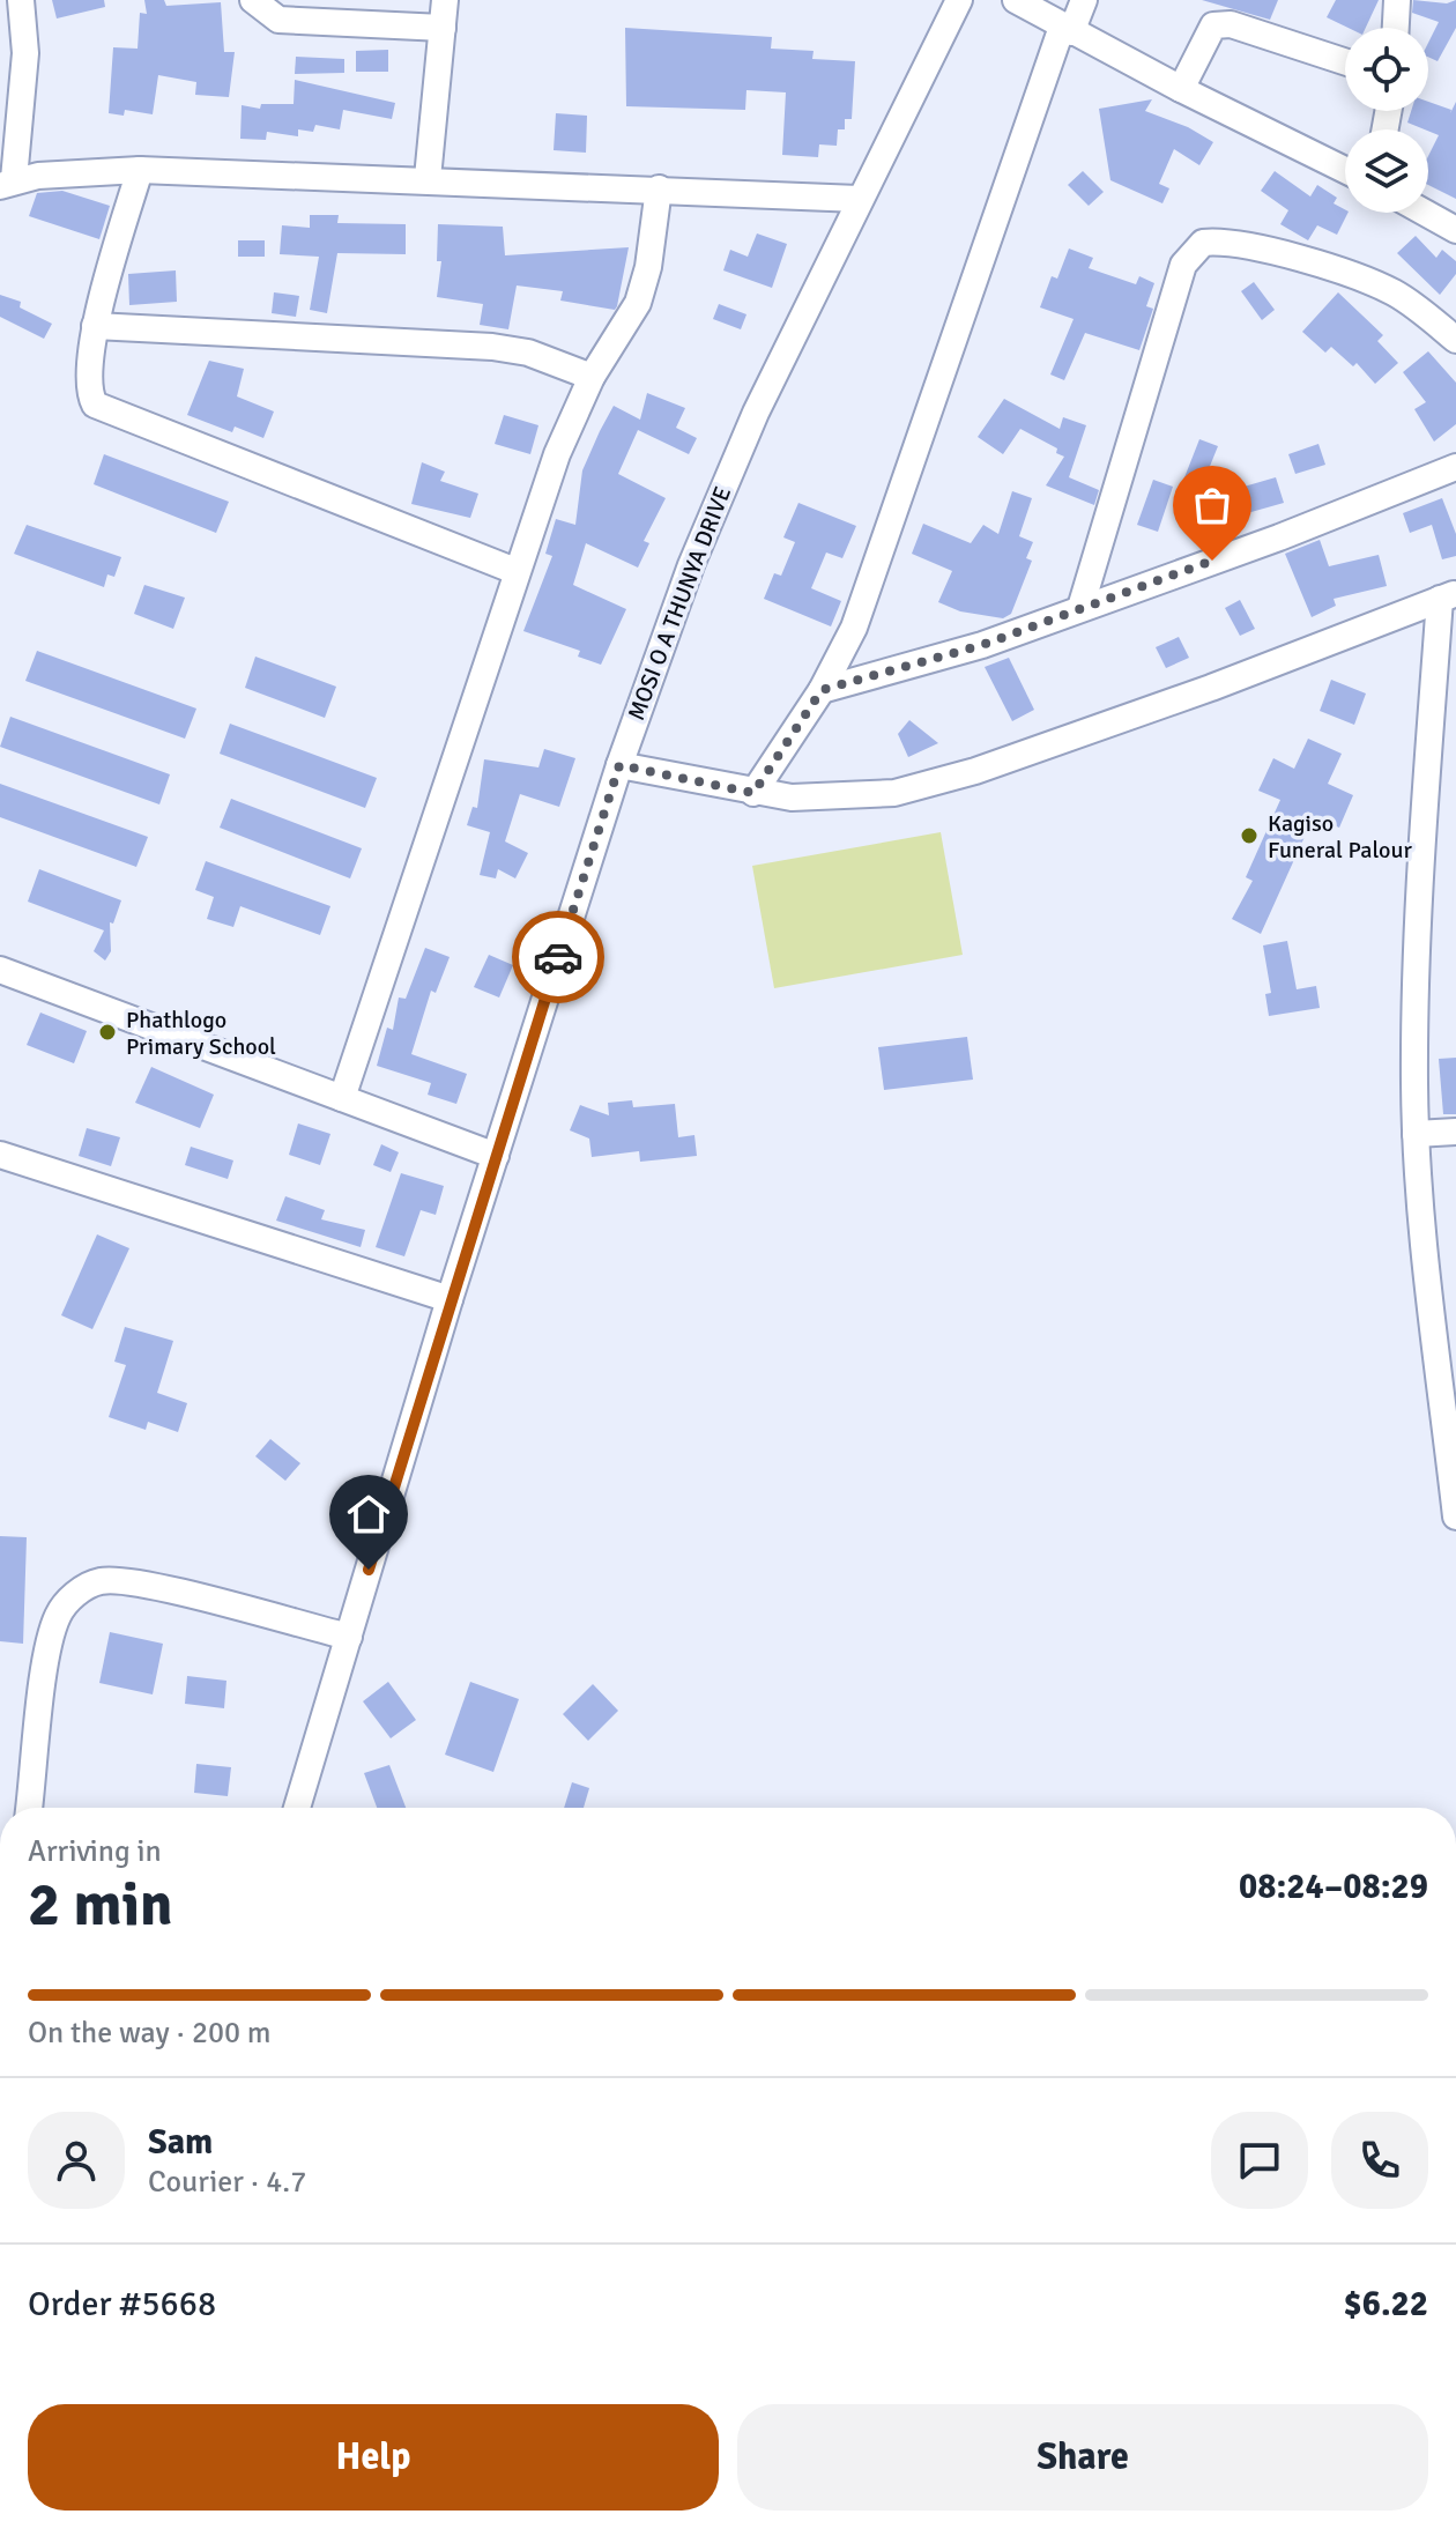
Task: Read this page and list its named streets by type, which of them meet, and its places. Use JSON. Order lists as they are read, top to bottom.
{
  "streets": {
    "street": ["MOSI O A THUNYA DRIVE"]
  },
  "places": ["Kagiso Funeral Palour", "Phathlogo Primary School"],
  "page": {
    "heading": ["2 min", "Arriving in", "08:24–08:29"],
    "panel": [
      "Sam",
      "Courier · 4.7",
      "Order #5668",
      "$6.22"
    ],
    "bar": "On the way · 200 m",
    "buttons": ["Help", "Share"]
  }
}
